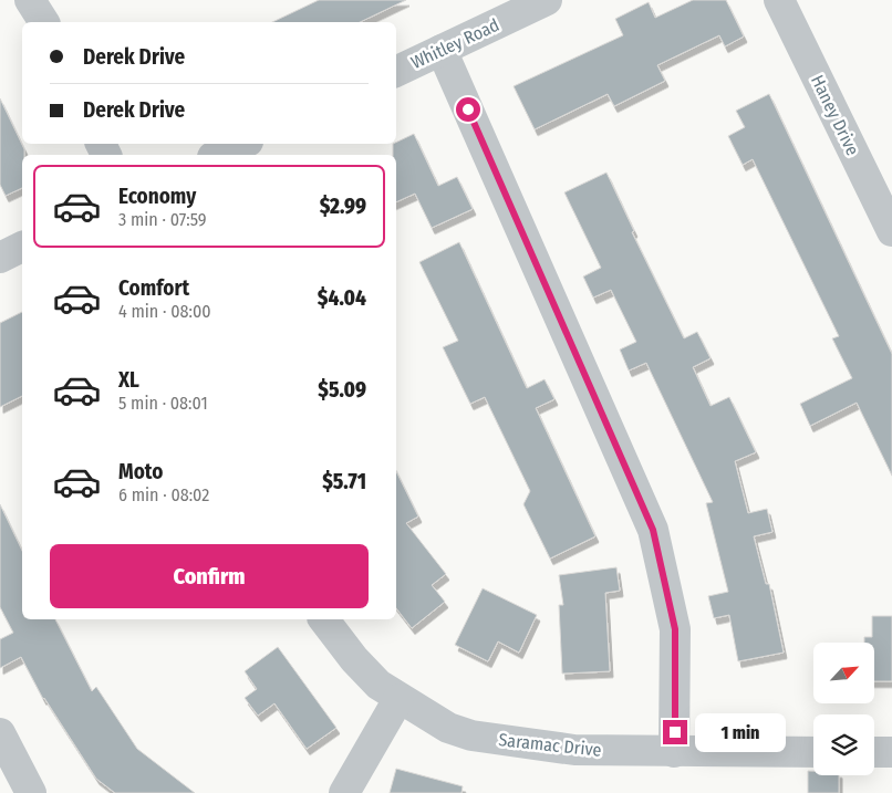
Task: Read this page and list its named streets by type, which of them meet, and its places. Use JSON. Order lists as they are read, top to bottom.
{
  "streets": {
    "street": ["Whitley Road", "Haney Drive", "Saramac Drive"]
  },
  "north": "top right",
  "page": {
    "banner": ["Derek Drive", "Derek Drive"],
    "list": [
      {
        "name": "Economy",
        "note": "3 min · 07:59",
        "value": "$2.99"
      },
      {
        "name": "Comfort",
        "note": "4 min · 08:00",
        "value": "$4.04"
      },
      {
        "name": "XL",
        "note": "5 min · 08:01",
        "value": "$5.09"
      },
      {
        "name": "Moto",
        "note": "6 min · 08:02",
        "value": "$5.71"
      }
    ],
    "buttons": "Confirm",
    "bubble": "1 min"
  }
}
